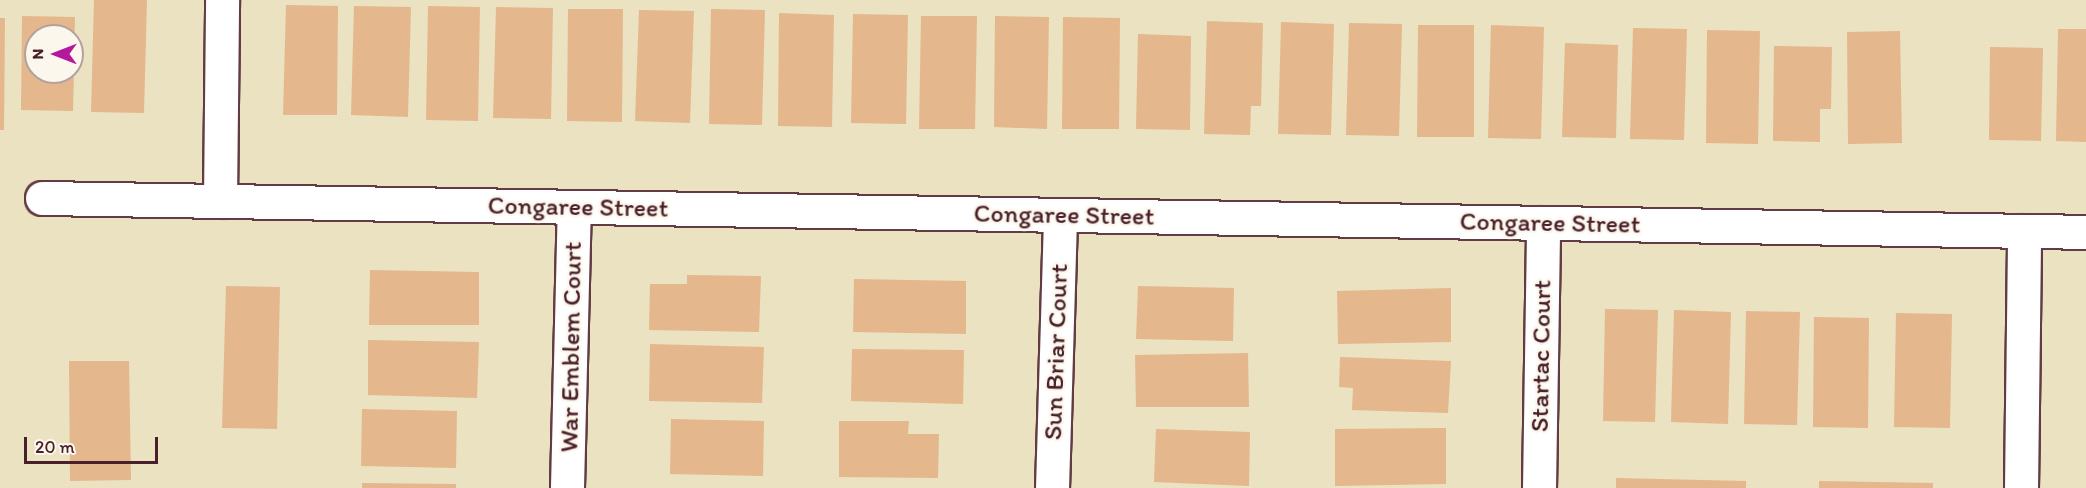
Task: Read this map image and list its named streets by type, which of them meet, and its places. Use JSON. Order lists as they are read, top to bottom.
{
  "streets": {
    "street": [
      "Congaree Street",
      "War Emblem Court",
      "Sun Briar Court",
      "Startac Court"
    ]
  },
  "crossings": [
    ["Congaree Street", "War Emblem Court"],
    ["Congaree Street", "Sun Briar Court"],
    ["Congaree Street", "Startac Court"]
  ],
  "scale_bar": "20 m",
  "north": "left"
}
